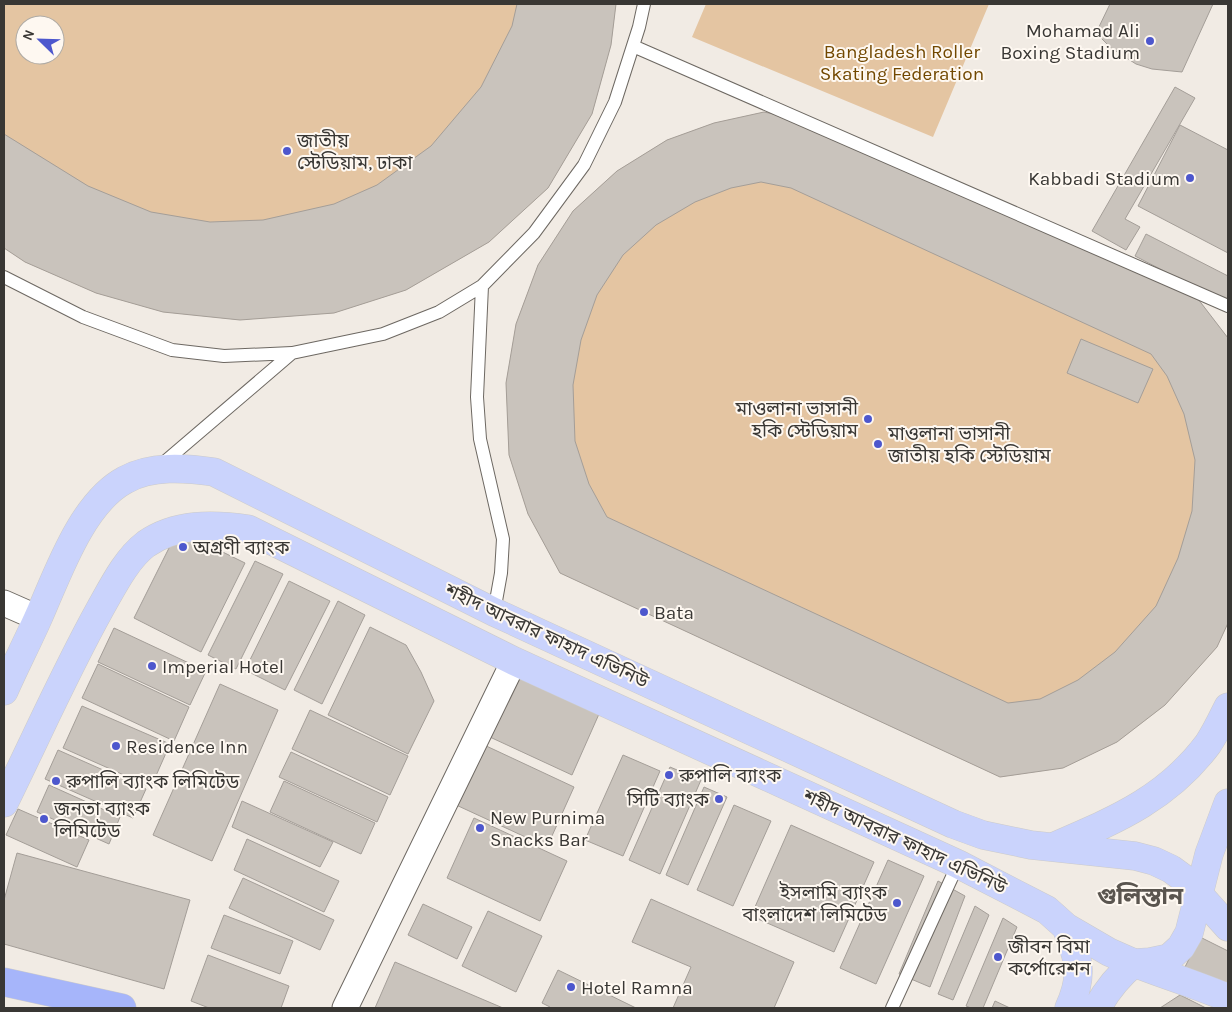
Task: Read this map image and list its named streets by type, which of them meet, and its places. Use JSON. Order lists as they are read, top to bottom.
{
  "streets": {
    "main road": ["শহীদ আবরার ফাহাদ এভিনিউ"]
  },
  "districts": ["গুলিস্তান"],
  "parks": ["Bangladesh Roller Skating Federation"],
  "places": [
    "Mohamad Ali Boxing Stadium",
    "জাতীয় স্টেডিয়াম, ঢাকা",
    "Kabbadi Stadium",
    "মাওলানা ভাসানী হকি স্টেডিয়াম",
    "মাওলানা ভাসানী জাতীয় হকি স্টেডিয়াম",
    "অগ্রণী ব্যাংক",
    "Bata",
    "Imperial Hotel",
    "Residence Inn",
    "রুপালি ব্যাংক",
    "রুপালি ব্যাংক লিমিটেড",
    "সিটি ব্যাংক",
    "জনতা ব্যাংক লিমিটেড",
    "New Purnima Snacks Bar",
    "ইসলামি ব্যাংক বাংলাদেশ লিমিটেড",
    "জীবন বিমা কর্পোরেশন",
    "Hotel Ramna"
  ],
  "north": "top left"
}
